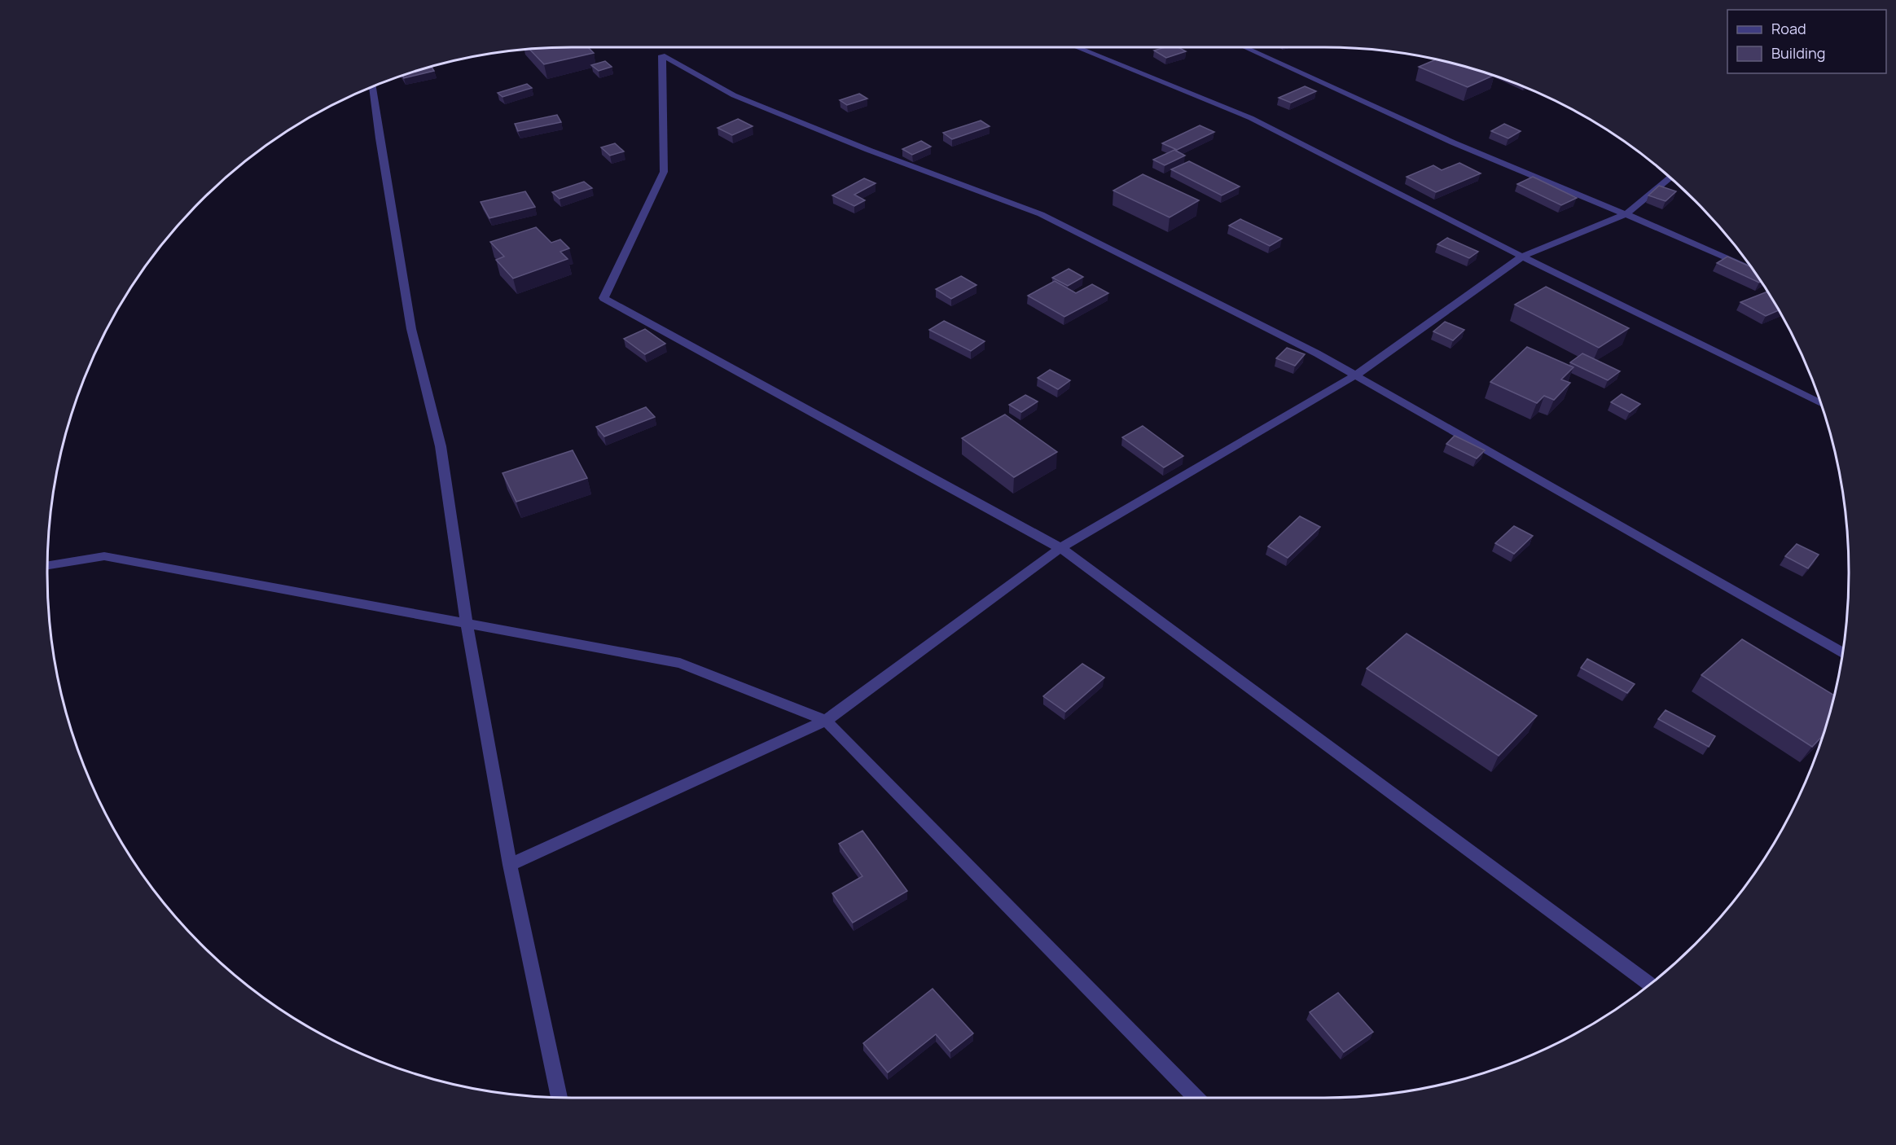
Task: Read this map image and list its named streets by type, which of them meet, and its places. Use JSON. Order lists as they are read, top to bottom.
{
  "legend": ["Road", "Building"]
}
